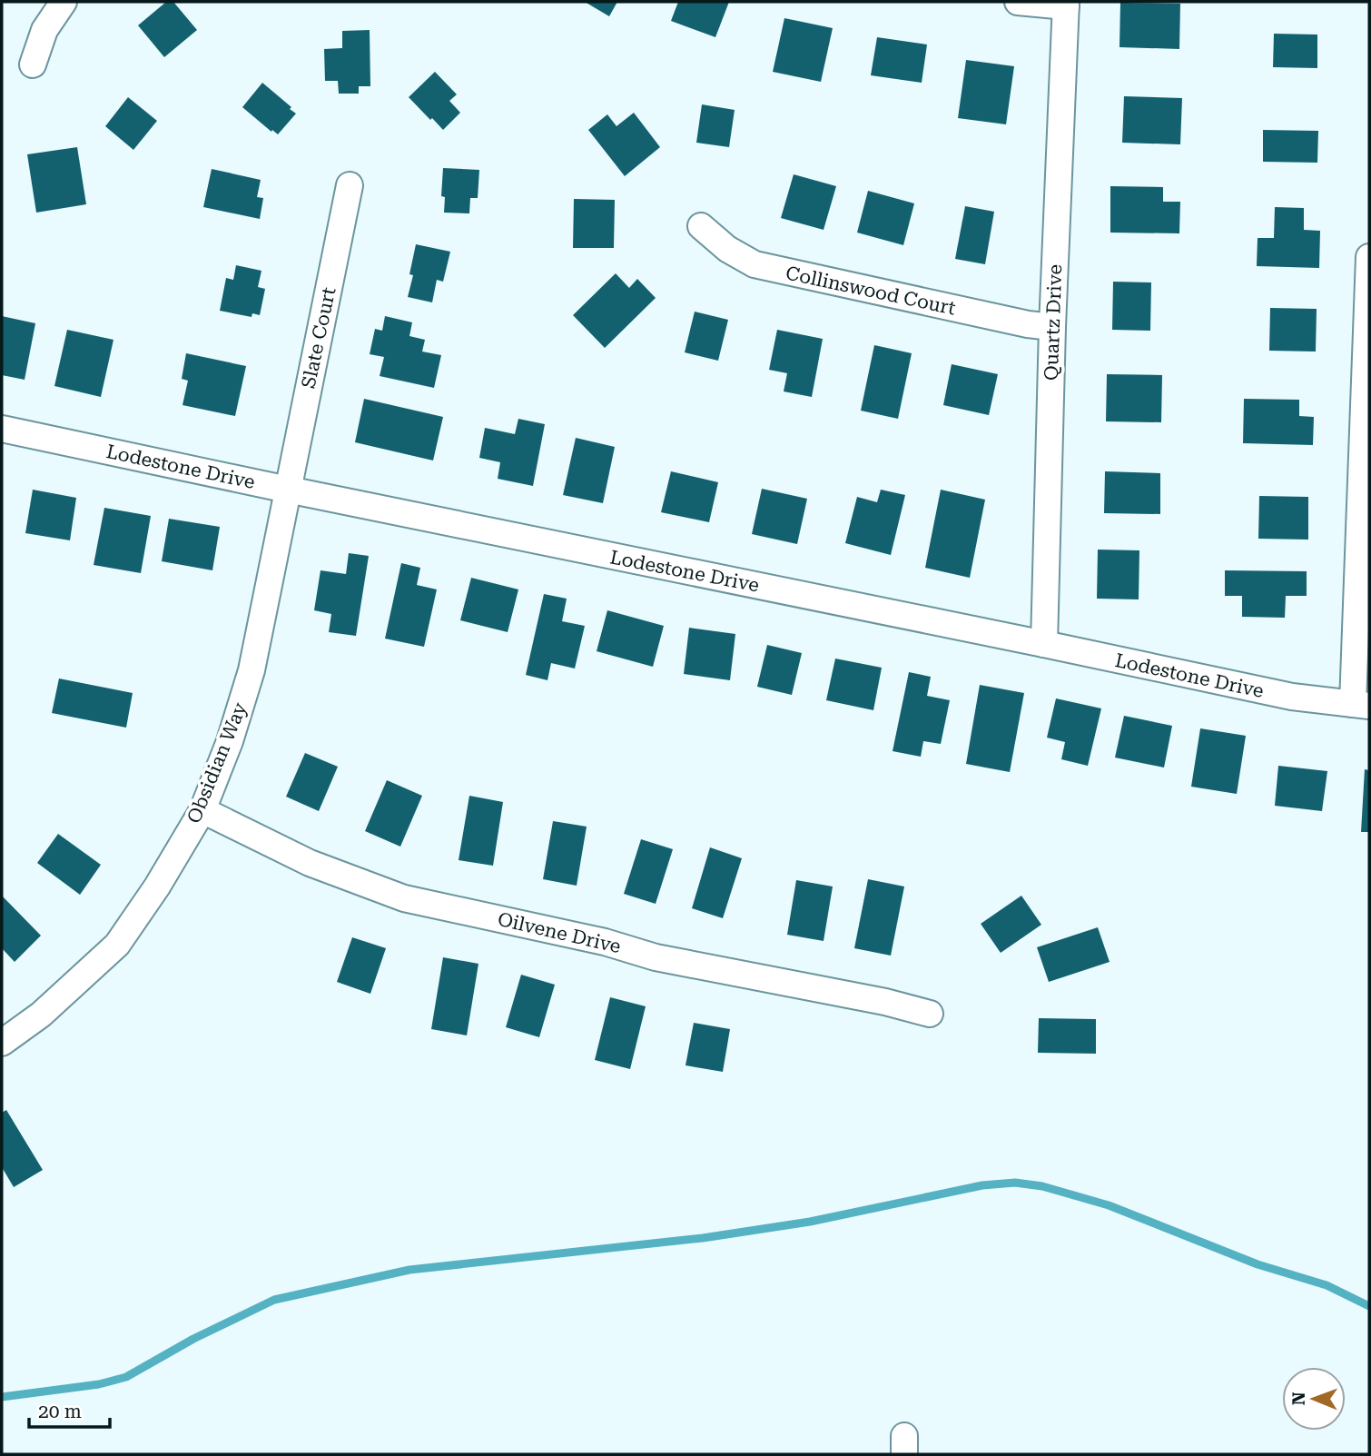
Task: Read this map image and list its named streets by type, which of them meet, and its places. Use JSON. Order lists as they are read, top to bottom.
{
  "streets": {
    "street": [
      "Collinswood Court",
      "Quartz Drive",
      "Slate Court",
      "Lodestone Drive",
      "Obsidian Way",
      "Oilvene Drive"
    ]
  },
  "crossings": [
    ["Collinswood Court", "Quartz Drive"],
    ["Quartz Drive", "Lodestone Drive"],
    ["Slate Court", "Lodestone Drive"],
    ["Slate Court", "Obsidian Way"],
    ["Lodestone Drive", "Obsidian Way"],
    ["Obsidian Way", "Oilvene Drive"]
  ],
  "scale_bar": "20 m",
  "north": "left"
}
